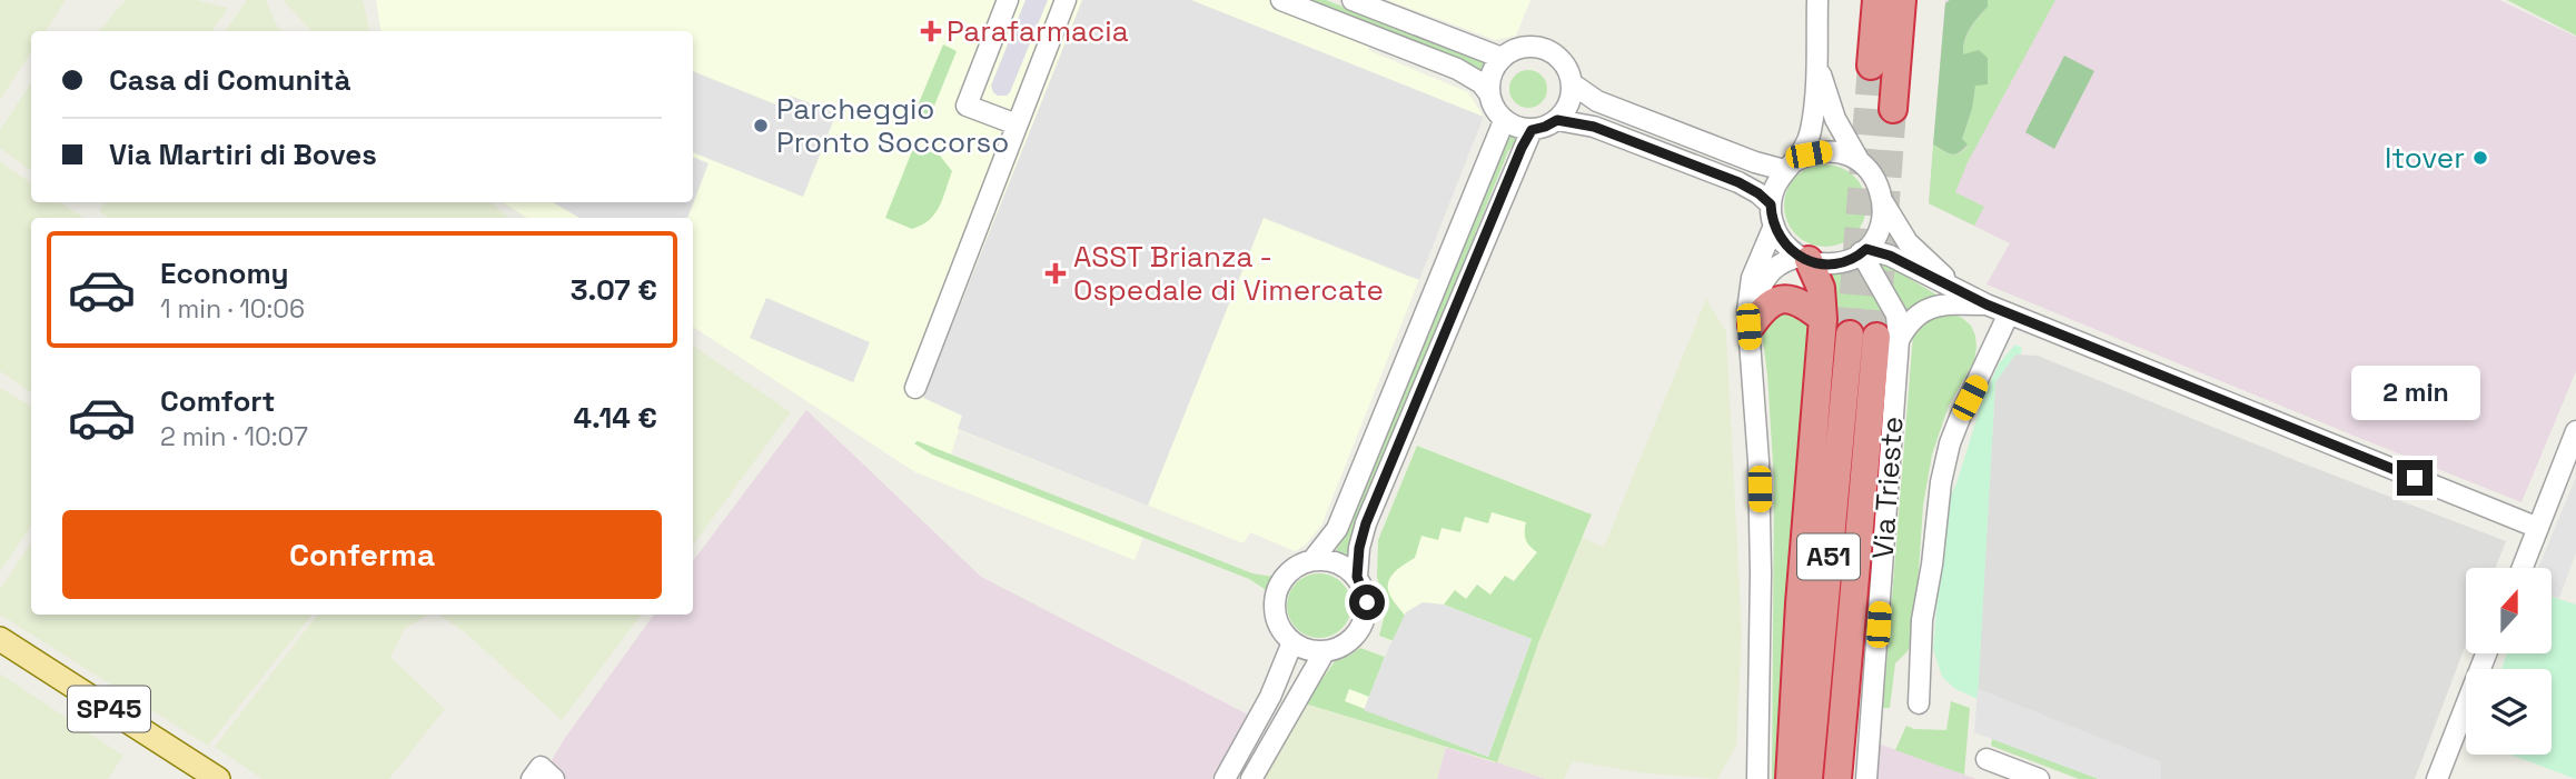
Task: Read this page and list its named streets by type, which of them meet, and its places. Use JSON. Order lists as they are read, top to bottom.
{
  "streets": {
    "highway": ["A51"],
    "main road": ["SP45"],
    "street": ["Via Trieste"]
  },
  "crossings": [
    ["Via Trieste", "A51"]
  ],
  "places": {
    "health": ["Parafarmacia", "ASST Brianza - Ospedale di Vimercate"],
    "other": ["Parcheggio Pronto Soccorso", "Itover"]
  },
  "north": "top",
  "page": {
    "banner": ["Casa di Comunità", "Via Martiri di Boves"],
    "list": [
      {
        "name": "Economy",
        "note": "1 min · 10:06",
        "value": "3.07 €"
      },
      {
        "name": "Comfort",
        "note": "2 min · 10:07",
        "value": "4.14 €"
      }
    ],
    "bubble": "2 min",
    "buttons": "Conferma"
  }
}
